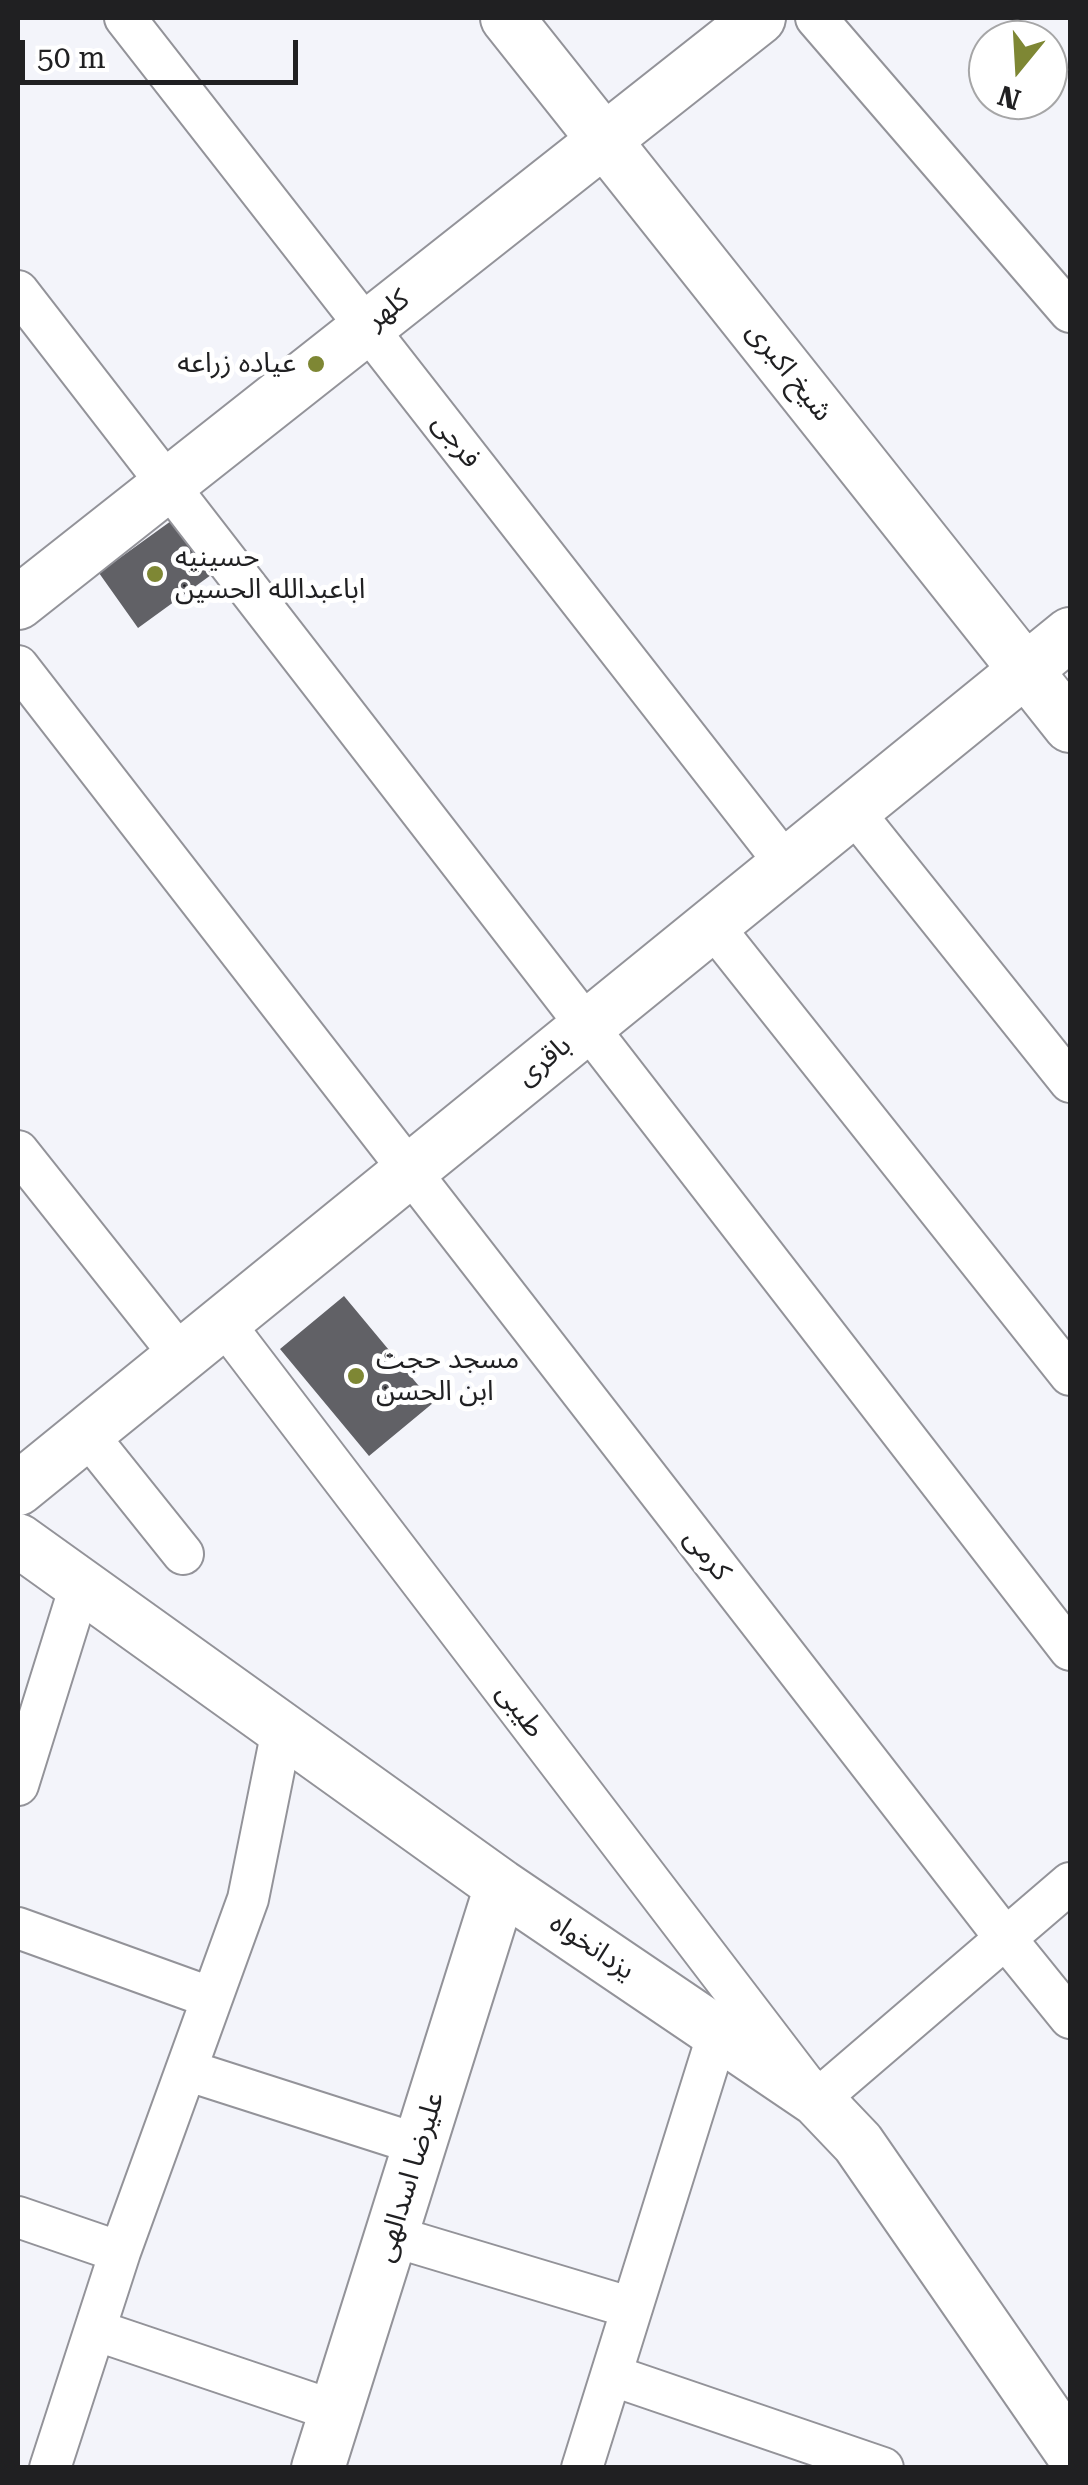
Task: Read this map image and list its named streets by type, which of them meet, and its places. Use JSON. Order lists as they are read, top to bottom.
{
  "streets": {
    "street": [
      "کلهر",
      "شیخ اکبری",
      "فرجی",
      "باقری",
      "کرمی",
      "طیبی",
      "یزدانخواه",
      "علیرضا اسدالهی"
    ]
  },
  "crossings": [
    ["کلهر", "شیخ اکبری"],
    ["کلهر", "فرجی"],
    ["شیخ اکبری", "باقری"],
    ["فرجی", "باقری"],
    ["باقری", "کرمی"],
    ["باقری", "طیبی"],
    ["طیبی", "یزدانخواه"],
    ["یزدانخواه", "علیرضا اسدالهی"]
  ],
  "places": ["عیاده زراعه", "حسینیه اباعبدالله الحسین", "مسجد حجت ابن الحسن"],
  "scale_bar": "50 m",
  "north": "bottom"
}
